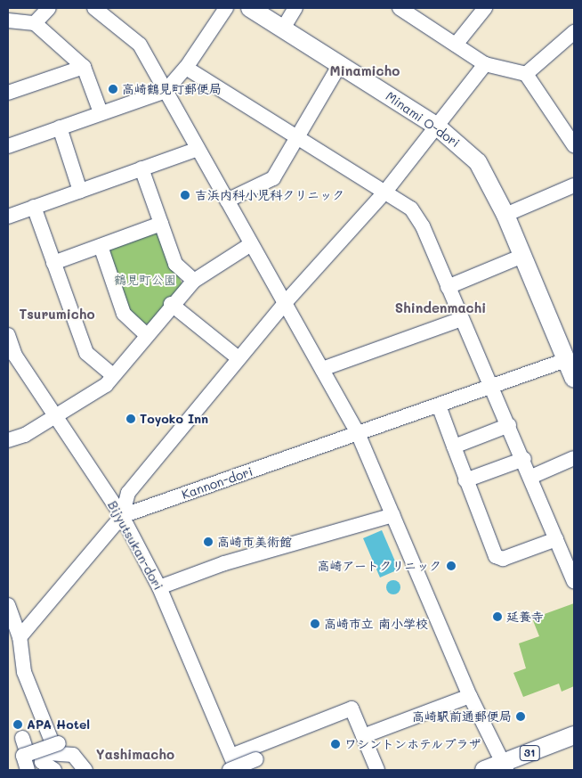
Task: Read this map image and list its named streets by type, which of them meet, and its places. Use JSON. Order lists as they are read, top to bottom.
{
  "streets": {
    "main road": ["Minami O-dori", "31"],
    "street": ["Kannon-dori", "Bijyutsukan-dori"]
  },
  "crossings": [
    ["Minami O-dori", "Kannon-dori"],
    ["Kannon-dori", "Bijyutsukan-dori"]
  ],
  "districts": [
    "Minamicho",
    "Shindenmachi",
    "Tsurumicho",
    "Yashimacho"
  ],
  "parks": ["鶴見町公園"],
  "places": [
    "高崎鶴見町郵便局",
    "吉浜内科小児科クリニック",
    "Toyoko Inn",
    "高崎市美術館",
    "高崎アートクリニック",
    "延養寺",
    "高崎市立 南小学校",
    "高崎駅前通郵便局",
    "APA Hotel",
    "ワシントンホテルプラザ"
  ]
}
